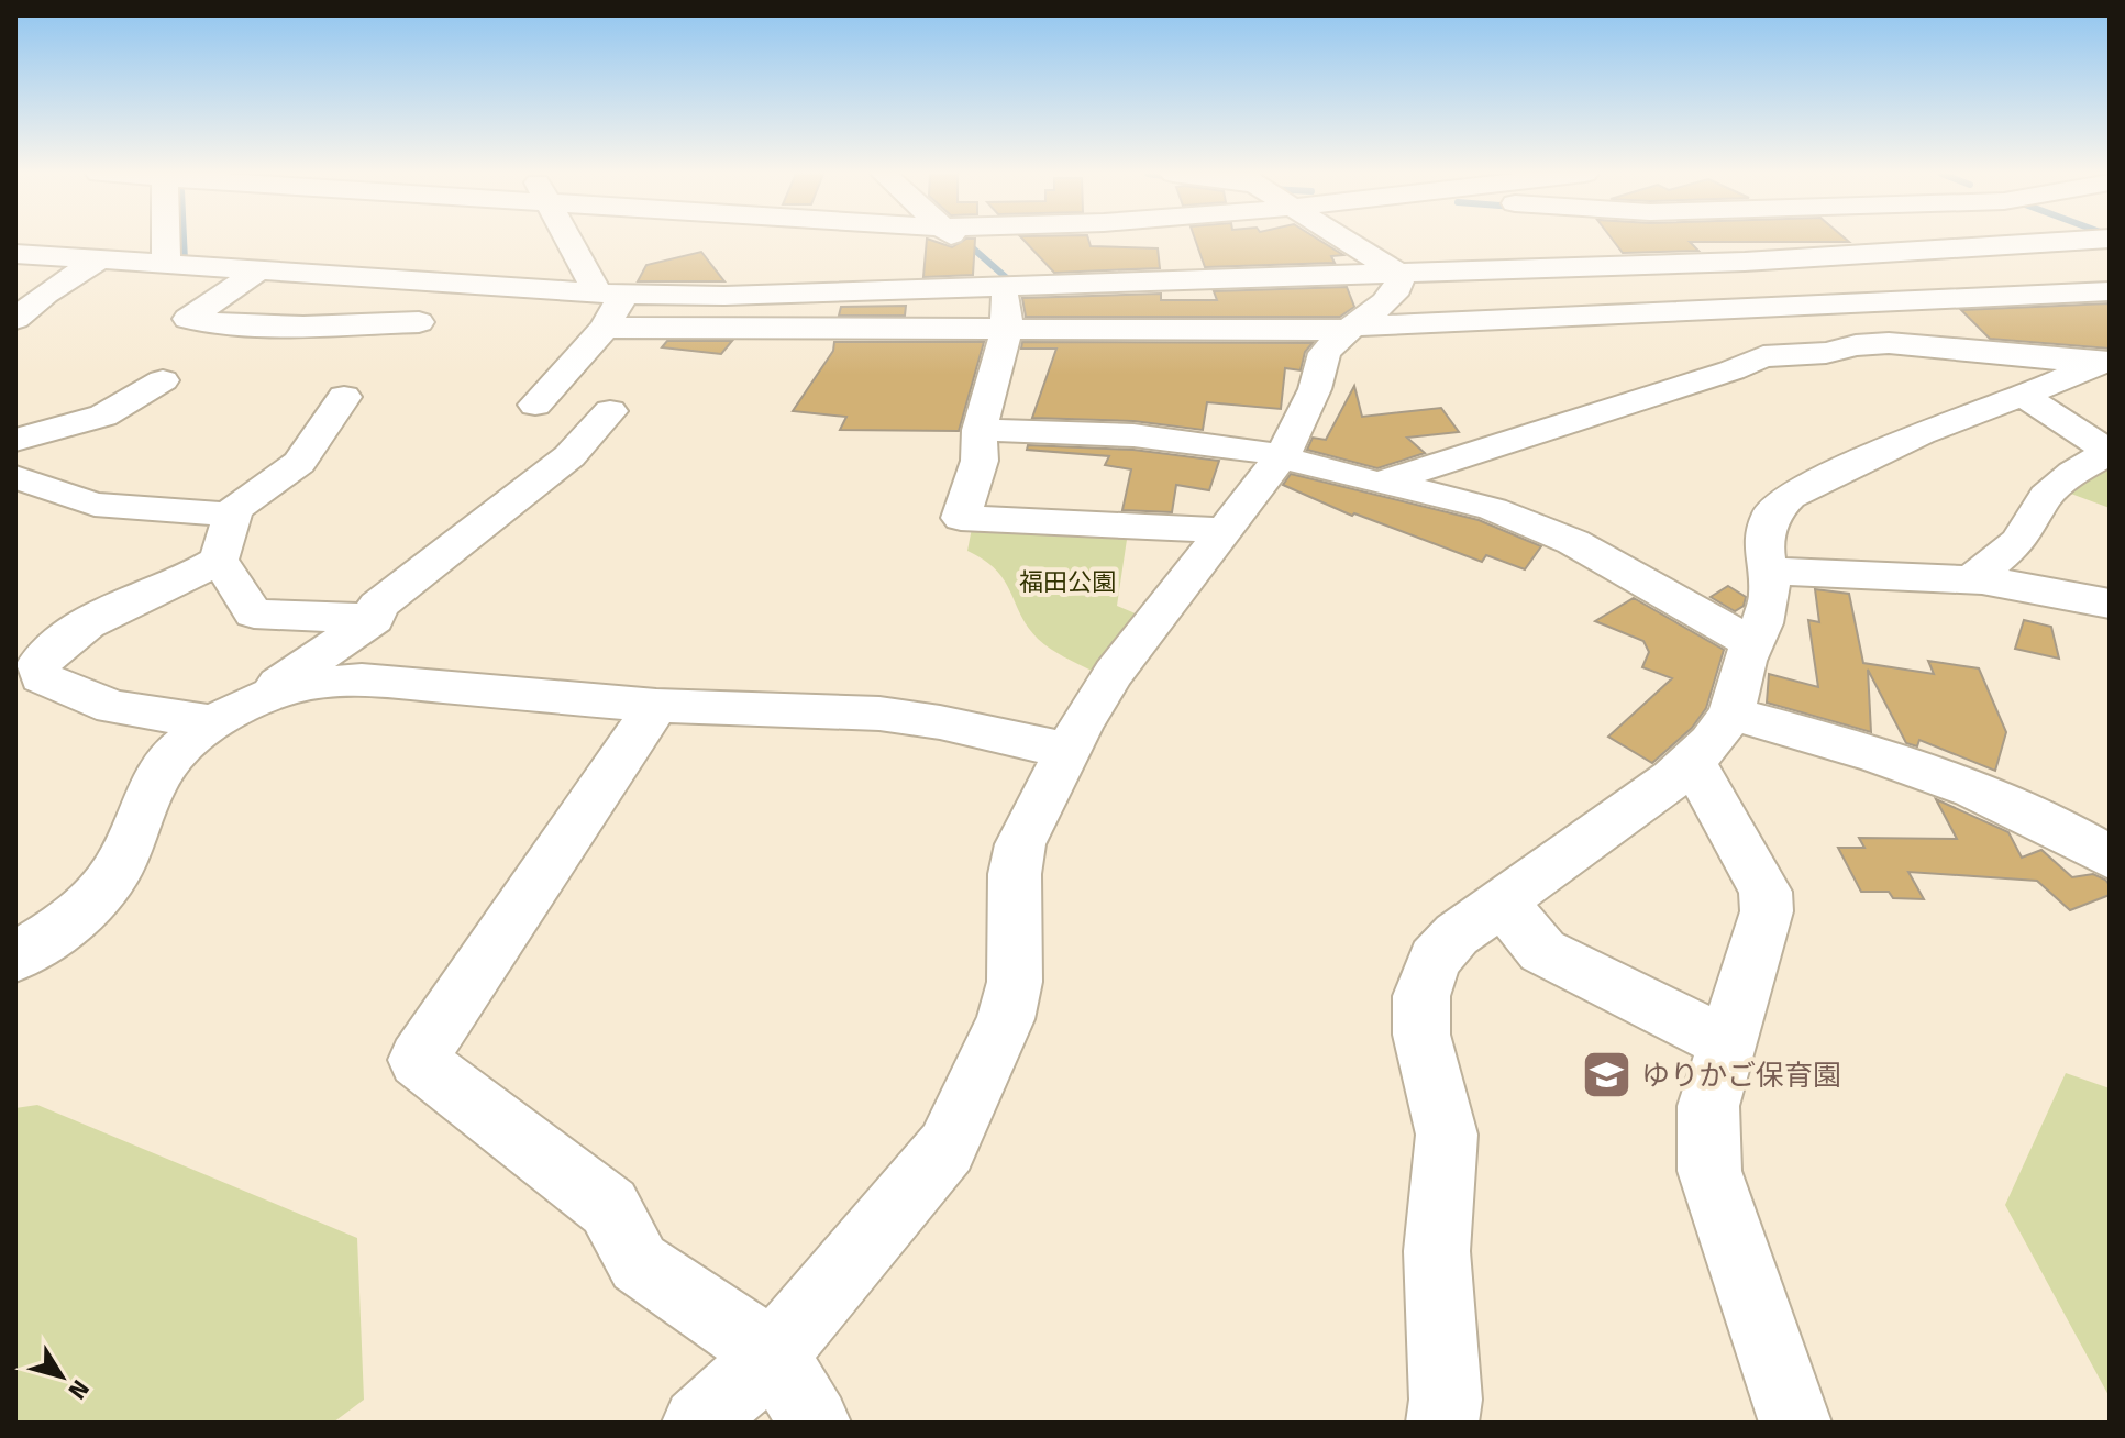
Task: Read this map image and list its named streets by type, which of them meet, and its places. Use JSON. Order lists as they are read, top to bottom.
{
  "parks": ["福田公園"],
  "places": {
    "school or university": ["ゆりかご保育園"]
  },
  "north": "bottom right"
}
